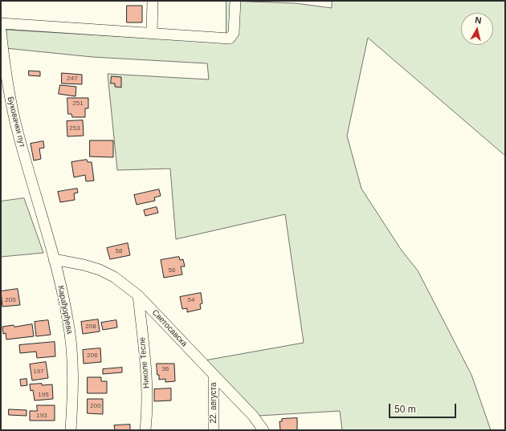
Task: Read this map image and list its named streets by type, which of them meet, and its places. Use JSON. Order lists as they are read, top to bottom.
{
  "streets": {
    "street": [
      "Буковачки пут",
      "Карађорђева",
      "Светосавска",
      "Николе Тесле",
      "22. августа"
    ]
  },
  "crossings": [
    ["Буковачки пут", "Карађорђева"],
    ["Карађорђева", "Светосавска"],
    ["Светосавска", "Николе Тесле"],
    ["Светосавска", "22. августа"]
  ],
  "house_numbers": [
    "247",
    "251",
    "253",
    "58",
    "56",
    "205",
    "54",
    "208",
    "206",
    "36",
    "197",
    "195",
    "200",
    "193"
  ],
  "scale_bar": "50 m",
  "north": "top"
}
